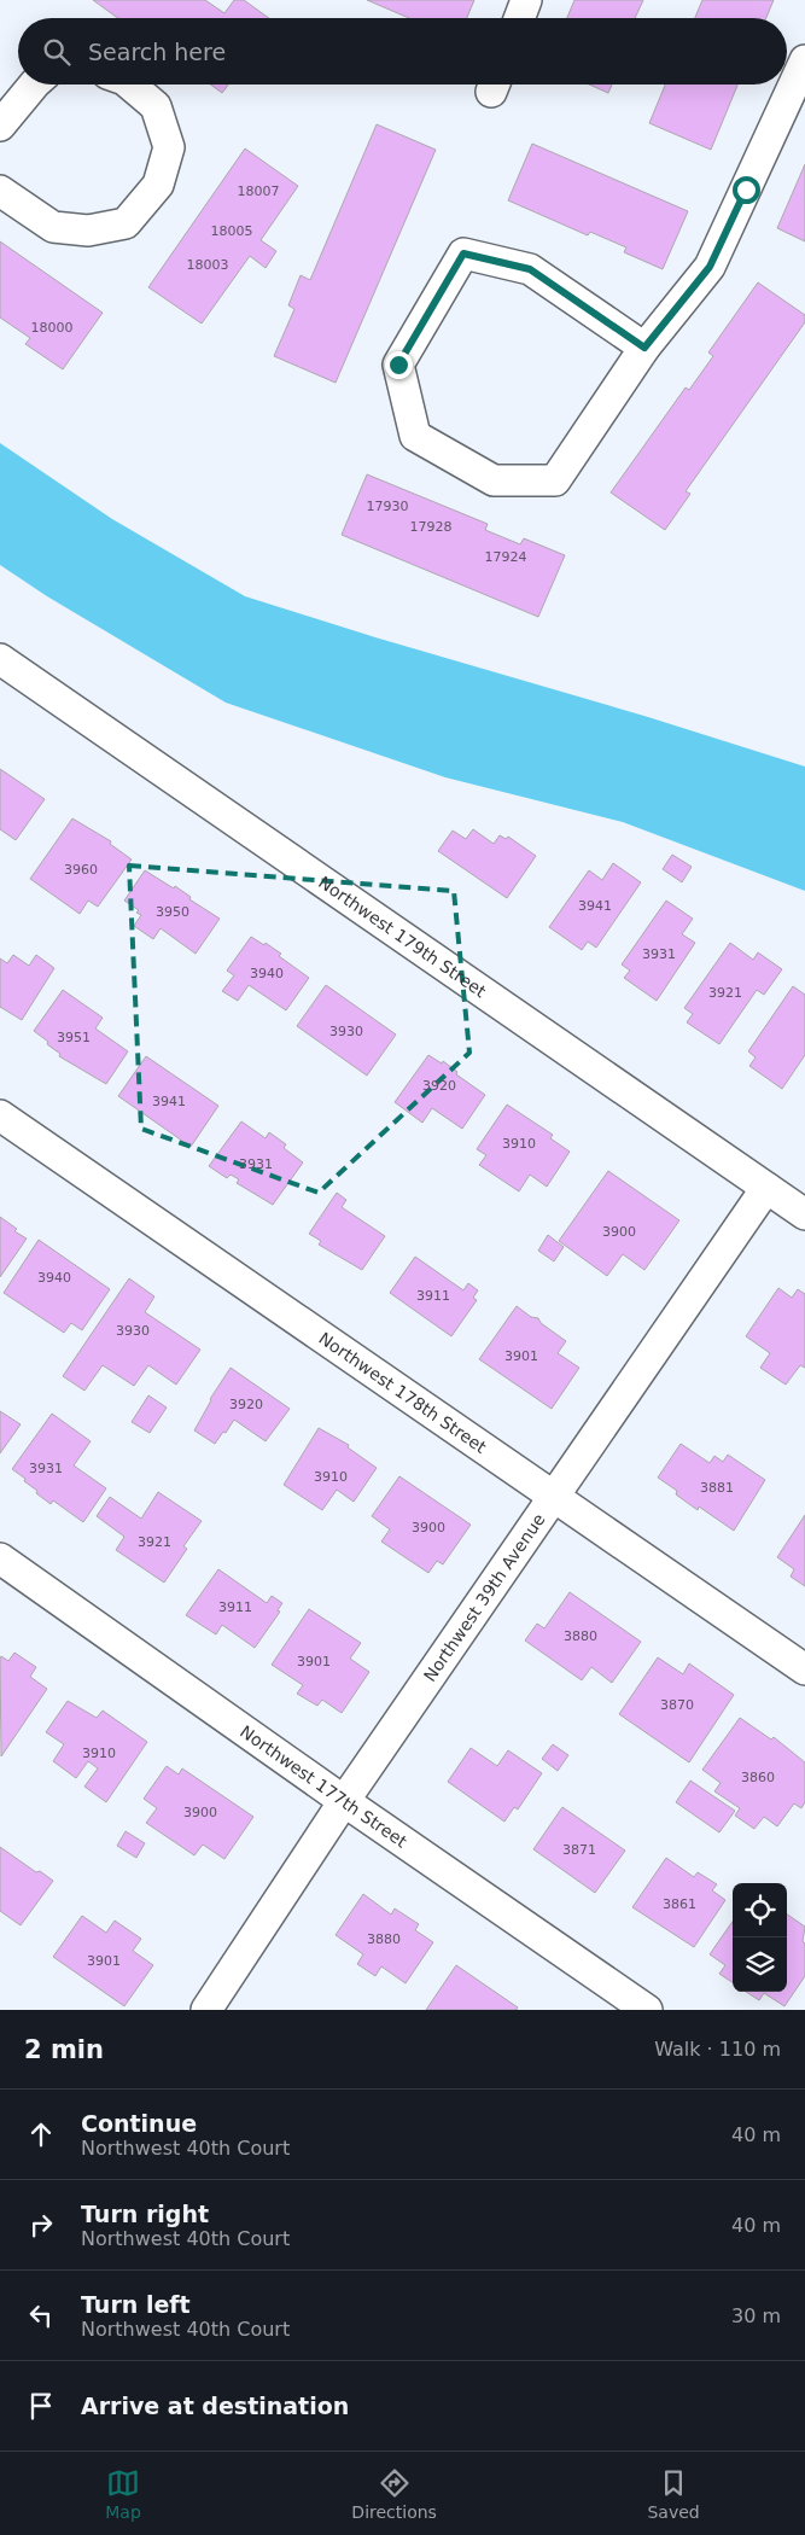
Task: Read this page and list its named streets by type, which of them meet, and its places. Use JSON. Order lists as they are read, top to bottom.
{
  "streets": {
    "street": [
      "Northwest 179th Street",
      "Northwest 178th Street",
      "Northwest 39th Avenue",
      "Northwest 177th Street"
    ]
  },
  "crossings": [
    ["Northwest 179th Street", "Northwest 39th Avenue"],
    ["Northwest 178th Street", "Northwest 39th Avenue"],
    ["Northwest 39th Avenue", "Northwest 177th Street"]
  ],
  "house_numbers": [
    "18007",
    "18005",
    "18003",
    "18000",
    "17930",
    "17928",
    "17924",
    "3960",
    "3941",
    "3950",
    "3931",
    "3940",
    "3921",
    "3930",
    "3951",
    "3920",
    "3941",
    "3910",
    "3931",
    "3900",
    "3940",
    "3911",
    "3930",
    "3901",
    "3920",
    "3931",
    "3910",
    "3881",
    "3900",
    "3921",
    "3911",
    "3880",
    "3901",
    "3870",
    "3910",
    "3860",
    "3900",
    "3871",
    "3861",
    "3880",
    "3901"
  ],
  "page": {
    "search": "Search here",
    "heading": ["2 min", "Walk · 110 m"],
    "list": [
      ["Continue", "Northwest 40th Court", "40 m"],
      ["Turn right", "Northwest 40th Court", "40 m"],
      ["Turn left", "Northwest 40th Court", "30 m"],
      "Arrive at destination"
    ],
    "nav": ["Map", "Directions", "Saved"]
  }
}
